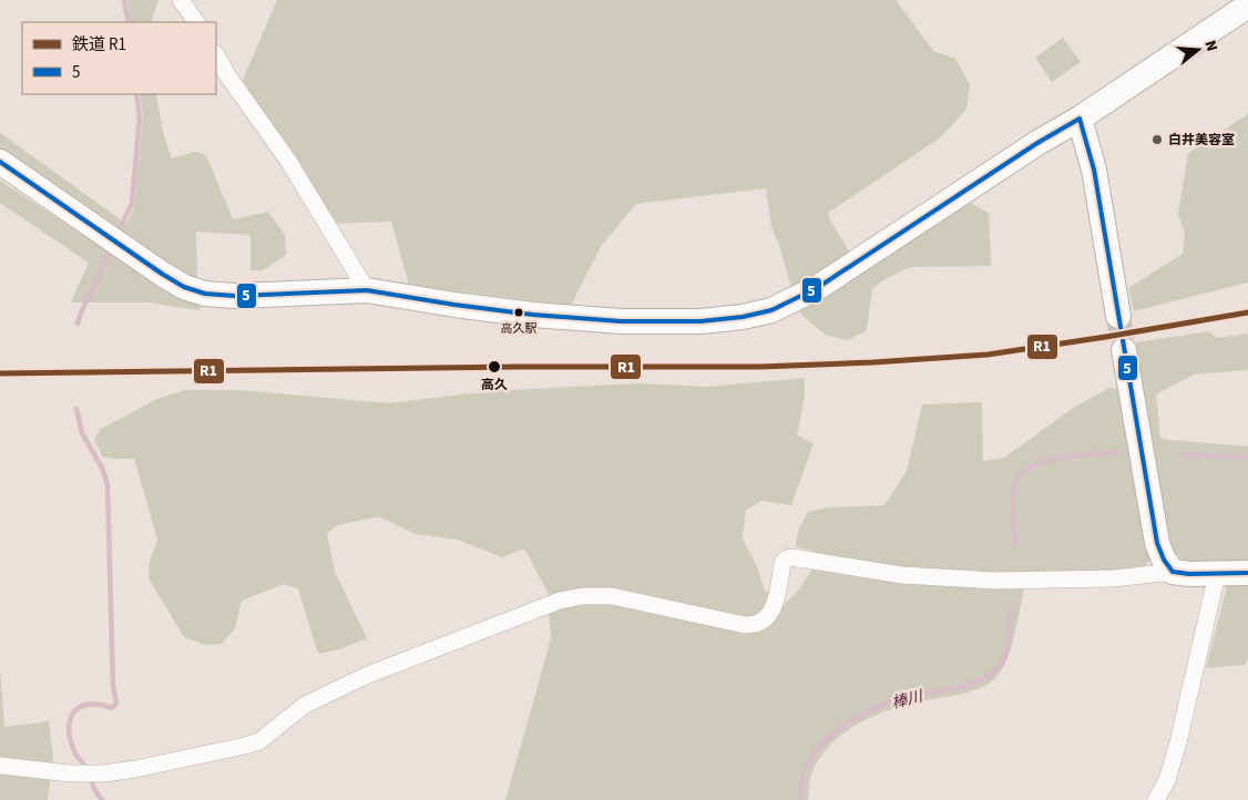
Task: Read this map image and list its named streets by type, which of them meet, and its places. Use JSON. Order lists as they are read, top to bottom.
{
  "water": ["棒川"],
  "places": ["白井美容室", "高久駅", "高久"],
  "lines": ["transit line 5", "rail line R1"],
  "legend": ["鉄道 R1", "5"],
  "north": "right"
}
